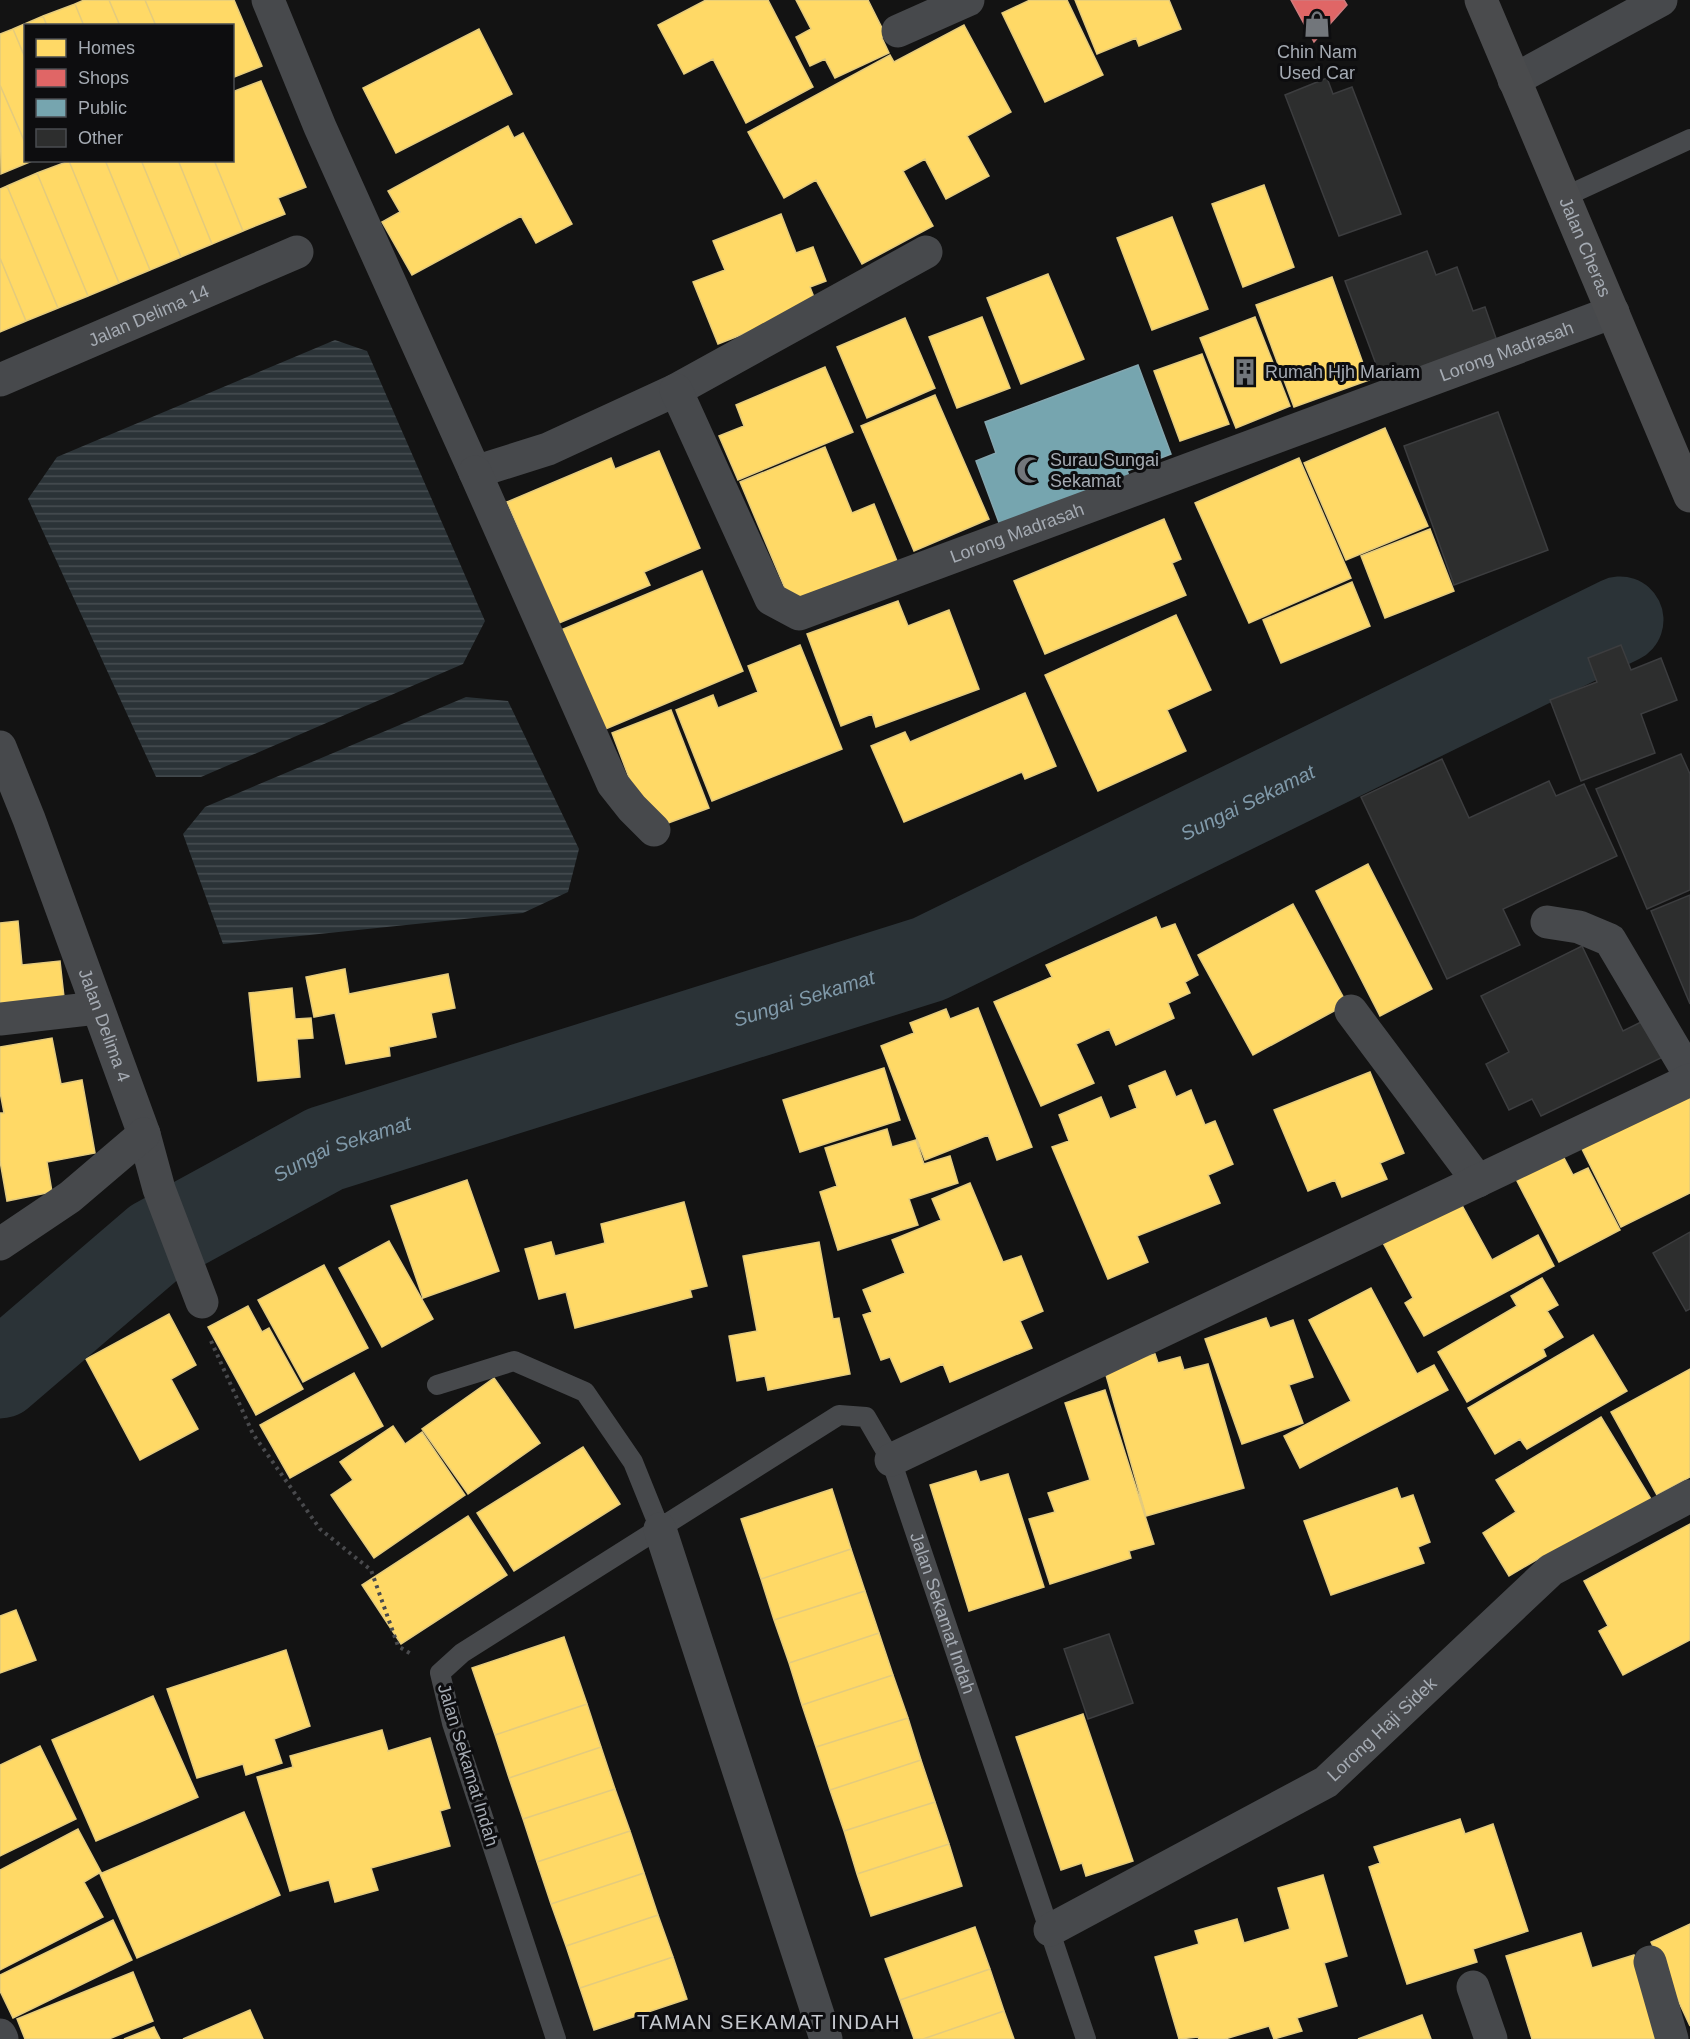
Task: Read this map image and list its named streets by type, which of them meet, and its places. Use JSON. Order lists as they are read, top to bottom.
{
  "streets": {
    "main road": ["Jalan Cheras"],
    "street": [
      "Jalan Delima 14",
      "Lorong Madrasah",
      "Jalan Delima 4",
      "Lorong Haji Sidek"
    ],
    "lane": ["Jalan Sekamat Indah"]
  },
  "crossings": [
    ["Jalan Cheras", "Lorong Madrasah"],
    ["Jalan Sekamat Indah", "Lorong Haji Sidek"]
  ],
  "districts": ["TAMAN SEKAMAT INDAH"],
  "water": ["Sungai Sekamat"],
  "places": {
    "shop": ["Chin Nam Used Car"],
    "building": ["Rumah Hjh Mariam"],
    "mosque": ["Surau Sungai Sekamat"]
  },
  "legend": [
    "Homes",
    "Shops",
    "Public",
    "Other"
  ]
}
